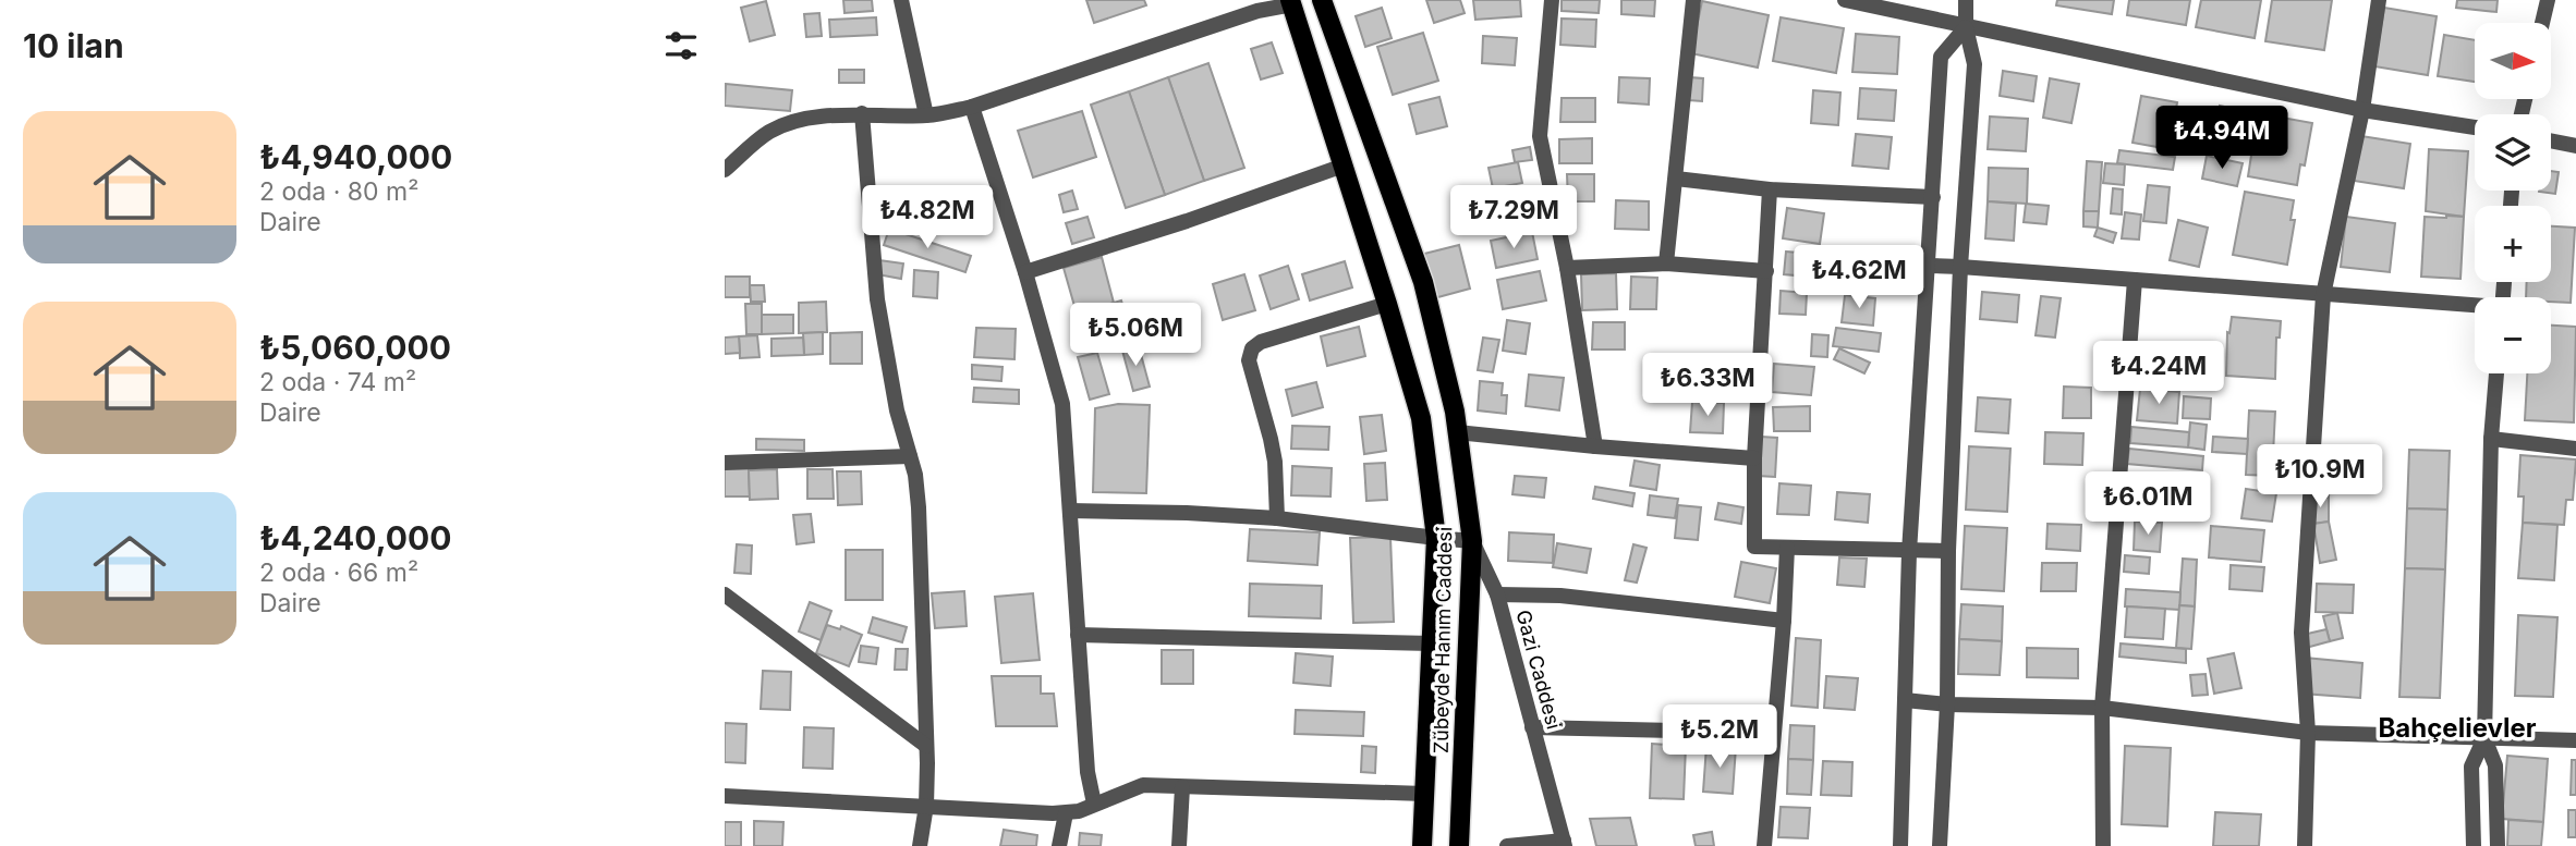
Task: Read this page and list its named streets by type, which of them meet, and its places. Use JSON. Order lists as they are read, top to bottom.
{
  "streets": {
    "main road": ["Zübeyde Hanım Caddesi"],
    "street": ["Gazi Caddesi"]
  },
  "crossings": [
    ["Zübeyde Hanım Caddesi", "Gazi Caddesi"]
  ],
  "districts": ["Bahçelievler"],
  "north": "right",
  "page": {
    "heading": "10 ilan",
    "map_buttons": ["+", "−"],
    "list": [
      {
        "name": "₺4,940,000",
        "note": "2 oda · 80 m² · Daire"
      },
      {
        "name": "₺5,060,000",
        "note": "2 oda · 74 m² · Daire"
      },
      {
        "name": "₺4,240,000",
        "note": "2 oda · 66 m² · Daire"
      }
    ],
    "price": [
      "₺4.94M",
      "₺4.82M",
      "₺7.29M",
      "₺4.62M",
      "₺5.06M",
      "₺4.24M",
      "₺6.33M",
      "₺10.9M",
      "₺6.01M",
      "₺5.2M"
    ]
  }
}
